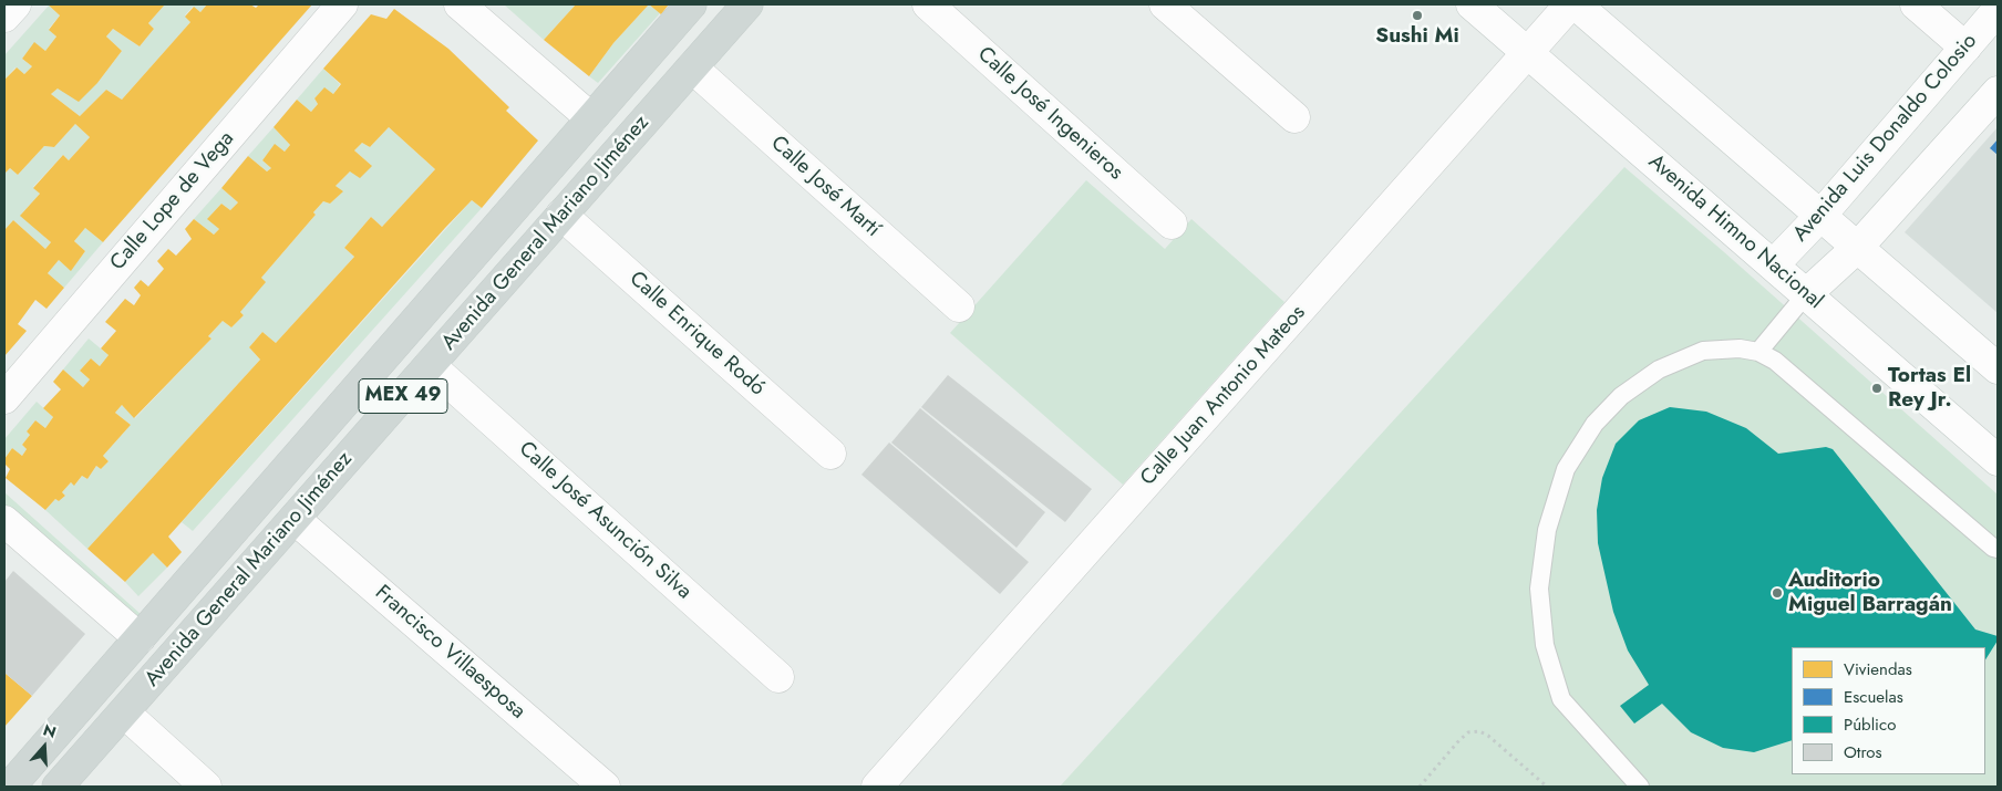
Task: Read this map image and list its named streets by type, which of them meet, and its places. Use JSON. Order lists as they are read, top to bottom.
{
  "streets": {
    "main road": ["Avenida General Mariano Jiménez", "MEX 49"],
    "street": [
      "Calle José Ingenieros",
      "Avenida Luis Donaldo Colosio",
      "Calle José Martí",
      "Calle Lope de Vega",
      "Avenida Himno Nacional",
      "Calle Enrique Rodó",
      "Calle Juan Antonio Mateos",
      "Calle José Asunción Silva",
      "Francisco Villaesposa"
    ]
  },
  "crossings": [
    ["Avenida Luis Donaldo Colosio", "Avenida Himno Nacional"],
    ["Calle José Martí", "Avenida General Mariano Jiménez"],
    ["Avenida Himno Nacional", "Calle Juan Antonio Mateos"],
    ["Avenida General Mariano Jiménez", "Calle Enrique Rodó"],
    ["Avenida General Mariano Jiménez", "Calle José Asunción Silva"],
    ["Avenida General Mariano Jiménez", "Francisco Villaesposa"]
  ],
  "places": ["Sushi Mi", "Tortas El Rey Jr.", "Auditorio Miguel Barragán"],
  "legend": [
    "Viviendas",
    "Escuelas",
    "Público",
    "Otros"
  ],
  "north": "top"
}
